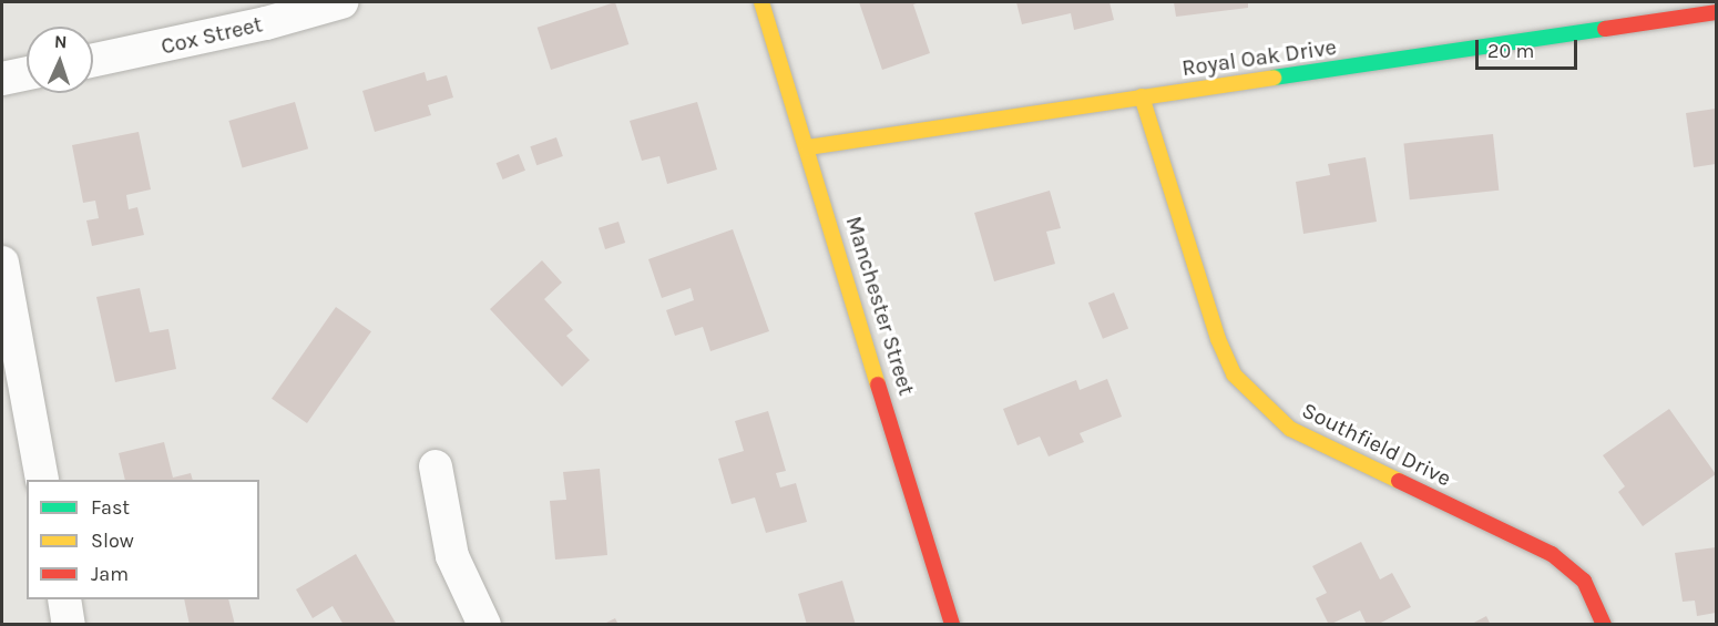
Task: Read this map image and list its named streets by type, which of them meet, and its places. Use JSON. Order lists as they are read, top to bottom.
{
  "streets": {
    "street": [
      "Cox Street",
      "Royal Oak Drive",
      "Manchester Street",
      "Southfield Drive"
    ]
  },
  "crossings": [
    ["Royal Oak Drive", "Manchester Street"],
    ["Royal Oak Drive", "Southfield Drive"]
  ],
  "legend": ["Fast", "Slow", "Jam"],
  "scale_bar": "20 m",
  "north": "top"
}
